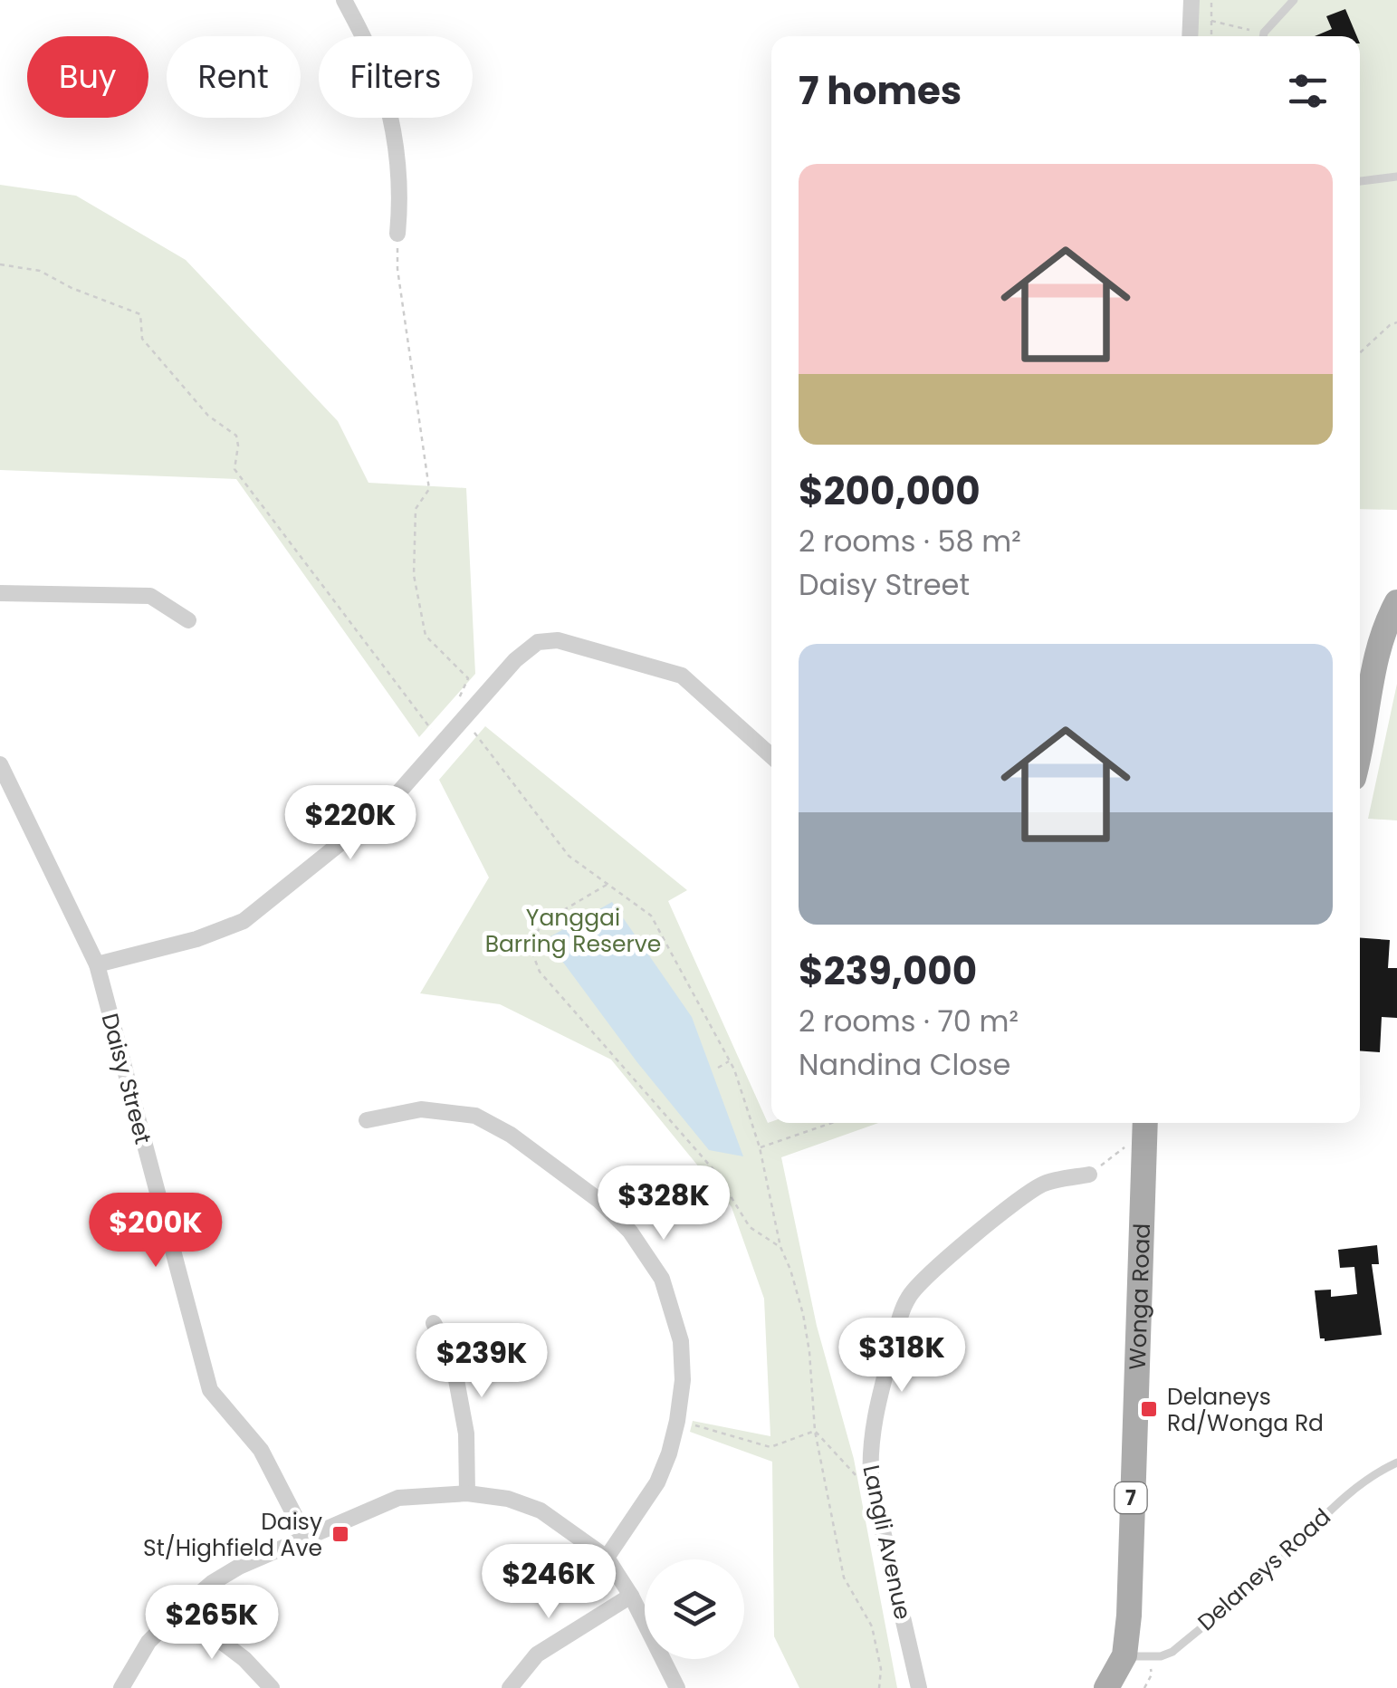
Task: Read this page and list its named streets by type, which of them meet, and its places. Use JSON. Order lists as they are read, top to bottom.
{
  "streets": {
    "main road": ["Wonga Road", "7"],
    "street": ["Daisy Street", "Langli Avenue"],
    "lane": ["Delaneys Road"]
  },
  "crossings": [
    ["Wonga Road", "Delaneys Road"]
  ],
  "parks": ["Yanggai Barring Reserve"],
  "places": {
    "transit": ["Delaneys Rd/Wonga Rd", "Daisy St/Highfield Ave"]
  },
  "page": {
    "chip": ["Buy", "Rent", "Filters"],
    "heading": "7 homes",
    "list": [
      {
        "name": "$200,000",
        "note": "2 rooms · 58 m² · Daisy Street"
      },
      {
        "name": "$239,000",
        "note": "2 rooms · 70 m² · Nandina Close"
      }
    ],
    "price": [
      "$220K",
      "$328K",
      "$200K",
      "$318K",
      "$239K",
      "$246K",
      "$265K"
    ]
  }
}
